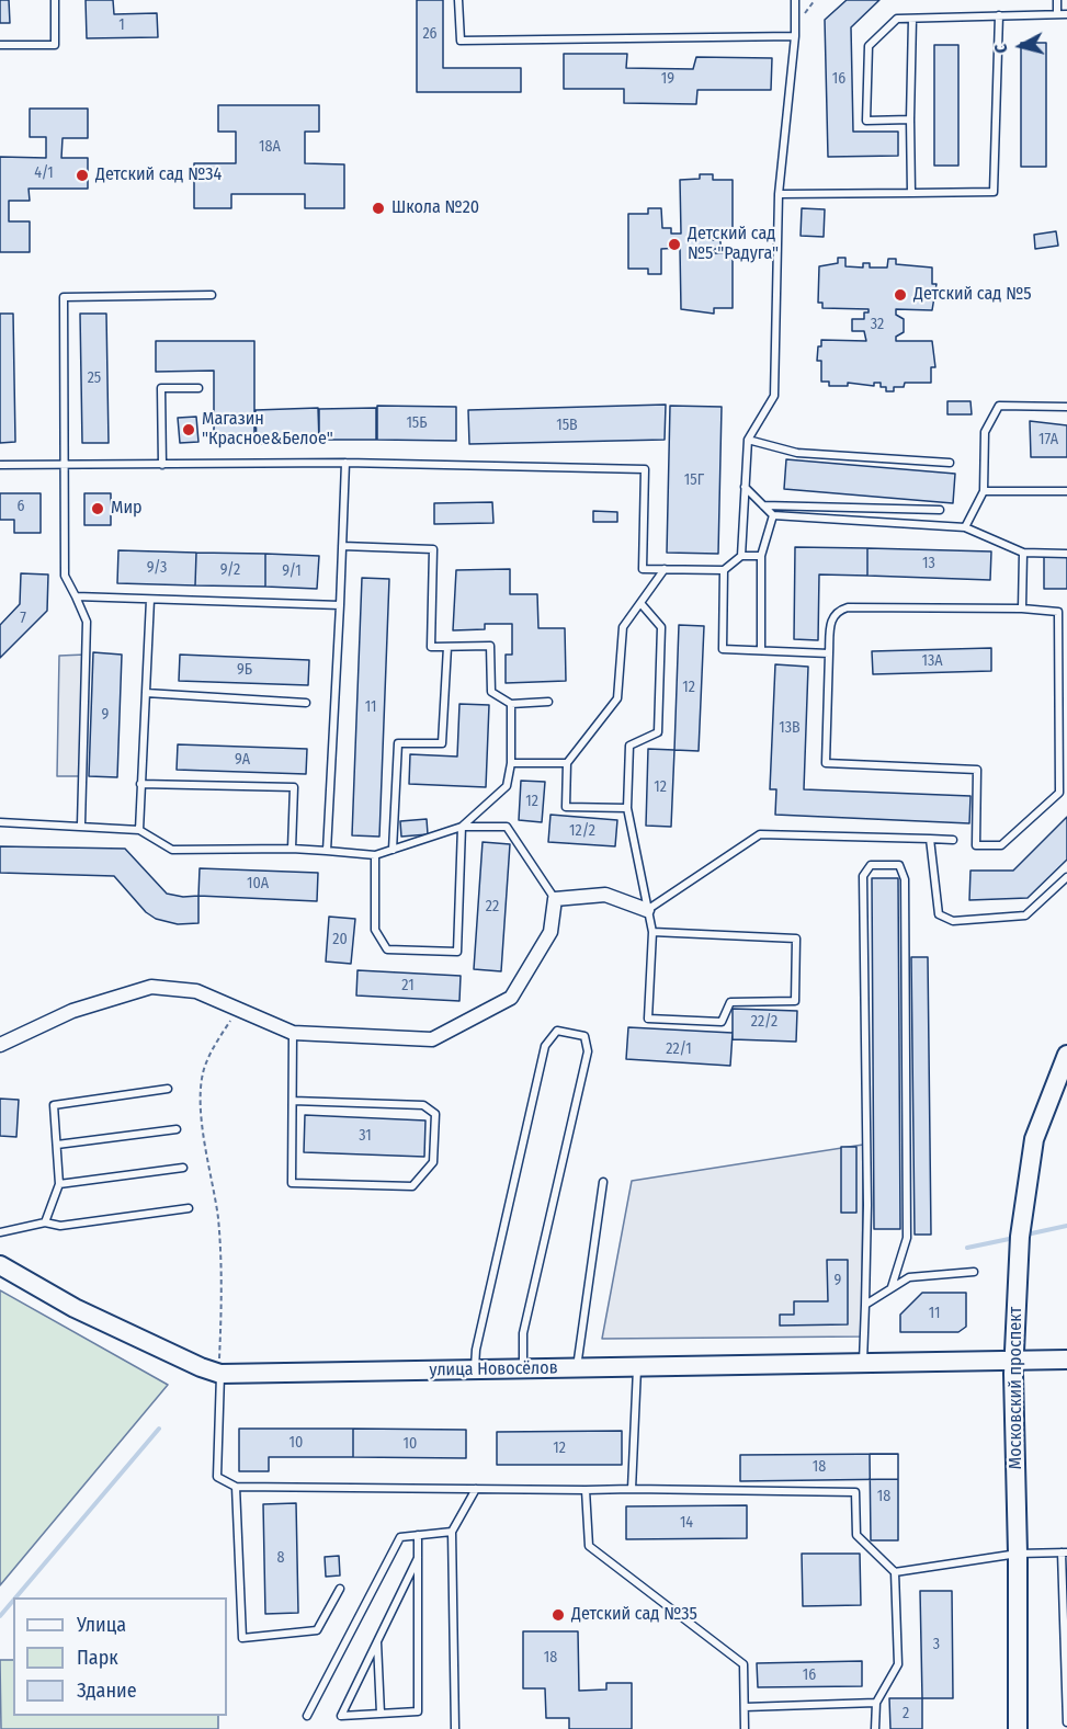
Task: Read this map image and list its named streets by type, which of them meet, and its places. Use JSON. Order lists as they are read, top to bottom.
{
  "streets": {
    "street": ["улица Новосёлов", "Московский проспект"]
  },
  "crossings": [
    ["улица Новосёлов", "Московский проспект"]
  ],
  "places": [
    "Детский сад №34",
    "Школа №20",
    "Детский сад №5 \"Радуга\"",
    "Детский сад №5",
    "Магазин \"Красное&Белое\"",
    "Мир",
    "Детский сад №35"
  ],
  "house_numbers": [
    "1",
    "26",
    "19",
    "16",
    "18А",
    "4/1",
    "32",
    "25",
    "15Б",
    "15В",
    "17А",
    "15Г",
    "6",
    "13",
    "9/3",
    "9/2",
    "9/1",
    "7",
    "13А",
    "9Б",
    "12",
    "11",
    "9",
    "13В",
    "9А",
    "12",
    "12",
    "12/2",
    "10А",
    "22",
    "20",
    "21",
    "22/2",
    "22/1",
    "31",
    "9",
    "11",
    "10",
    "10",
    "12",
    "18",
    "18",
    "14",
    "8",
    "3",
    "18",
    "16",
    "2"
  ],
  "legend": ["Улица", "Парк", "Здание"],
  "north": "left"
}
